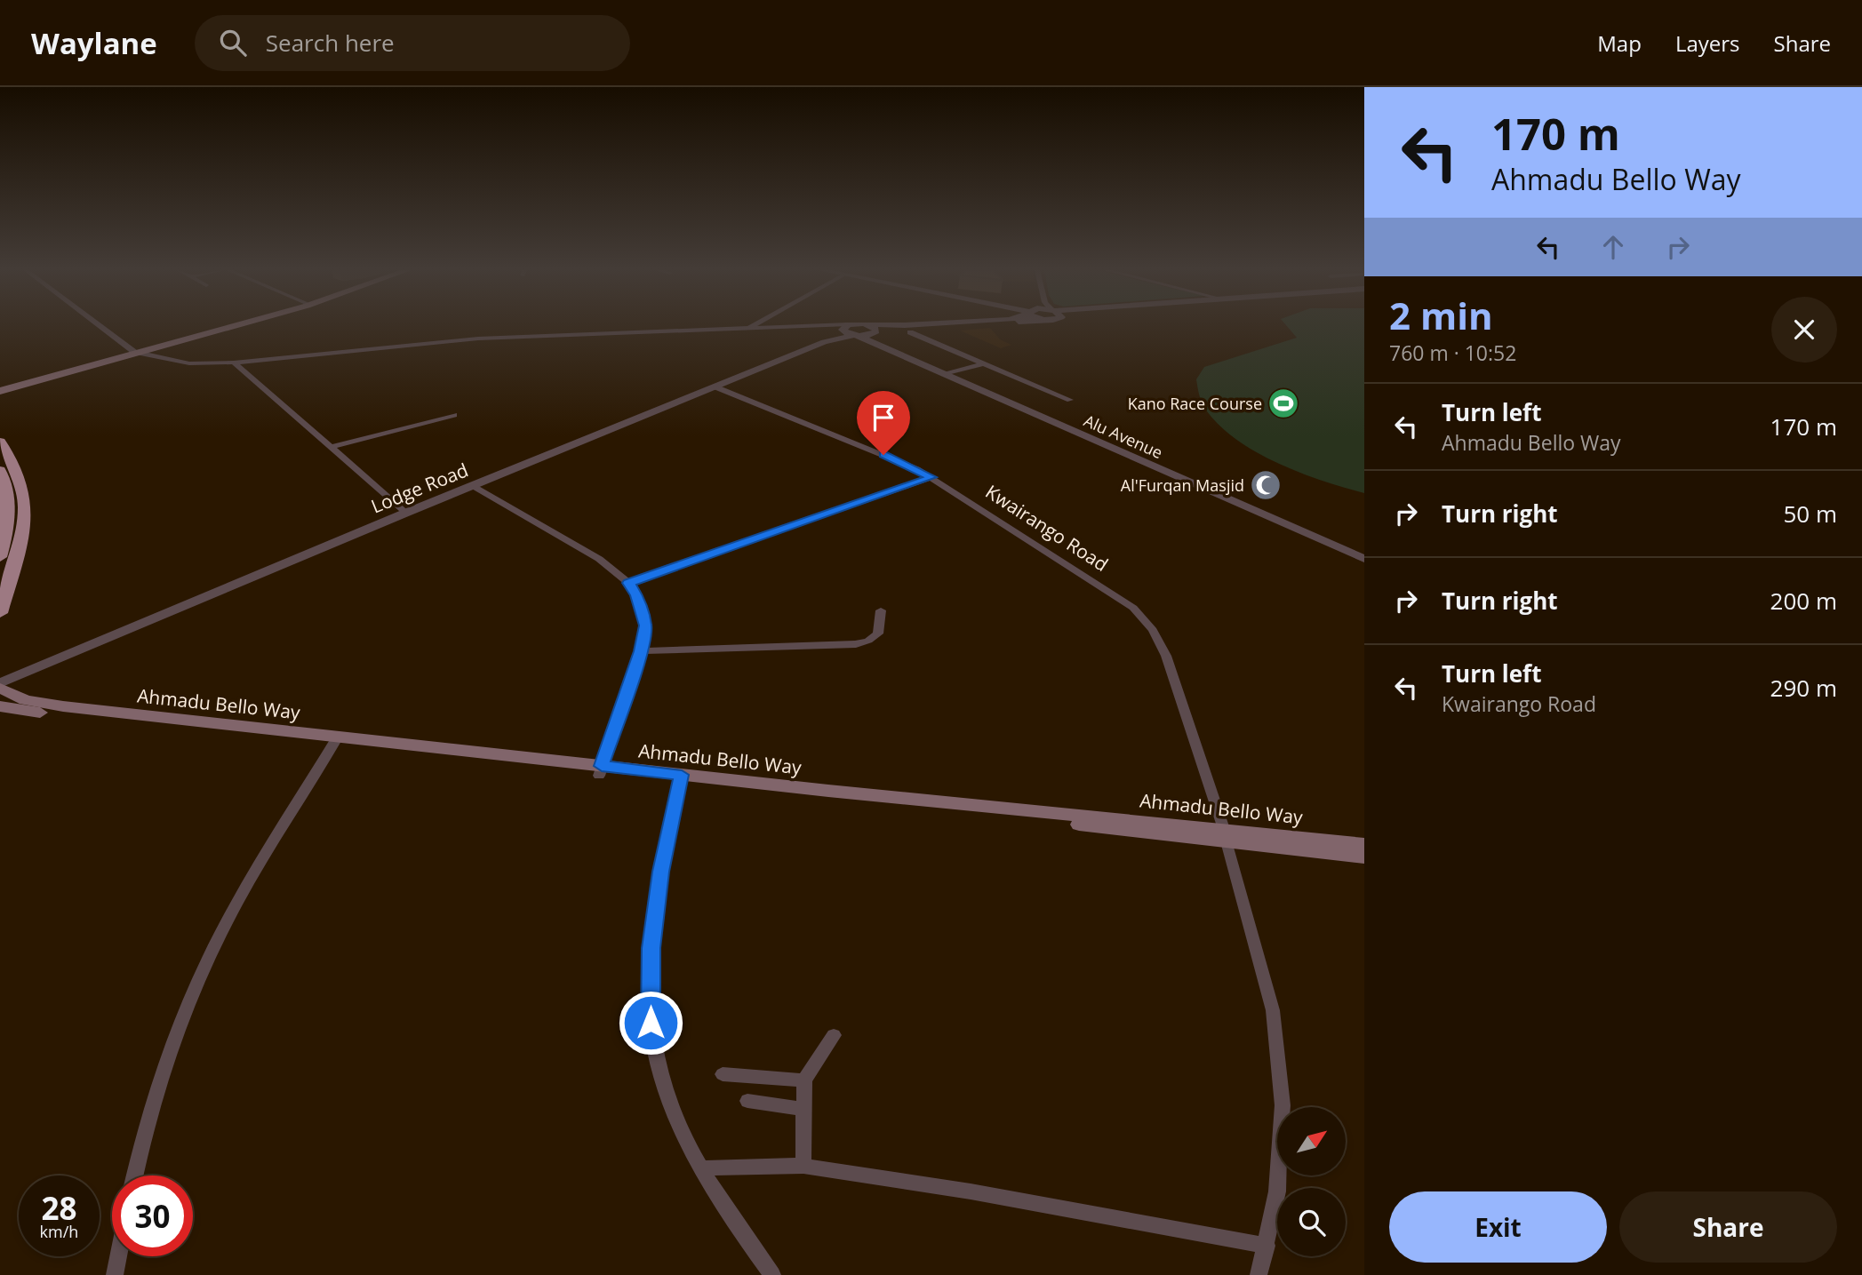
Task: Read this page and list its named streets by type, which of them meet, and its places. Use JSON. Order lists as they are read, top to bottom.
{
  "streets": {
    "main road": ["Ahmadu Bello Way"],
    "street": ["Alu Avenue", "Lodge Road", "Kwairango Road"]
  },
  "crossings": [
    ["Alu Avenue", "Lodge Road"],
    ["Lodge Road", "Kwairango Road"],
    ["Kwairango Road", "Ahmadu Bello Way"]
  ],
  "places": {
    "sports": ["Kano Race Course"],
    "mosque": ["Al'Furqan Masjid"]
  },
  "north": "top right",
  "page": {
    "header": "Waylane",
    "search": "Search here",
    "nav": ["Map", "Layers", "Share"],
    "turn": ["170 m", "Ahmadu Bello Way"],
    "heading": ["2 min", "760 m · 10:52"],
    "list": [
      {
        "name": "Turn left",
        "note": "Ahmadu Bello Way",
        "value": "170 m"
      },
      {
        "name": "Turn right",
        "value": "50 m"
      },
      {
        "name": "Turn right",
        "value": "200 m"
      },
      {
        "name": "Turn left",
        "note": "Kwairango Road",
        "value": "290 m"
      }
    ],
    "speed": "28 km/h",
    "limit": "30",
    "buttons": ["Exit", "Share"]
  }
}
